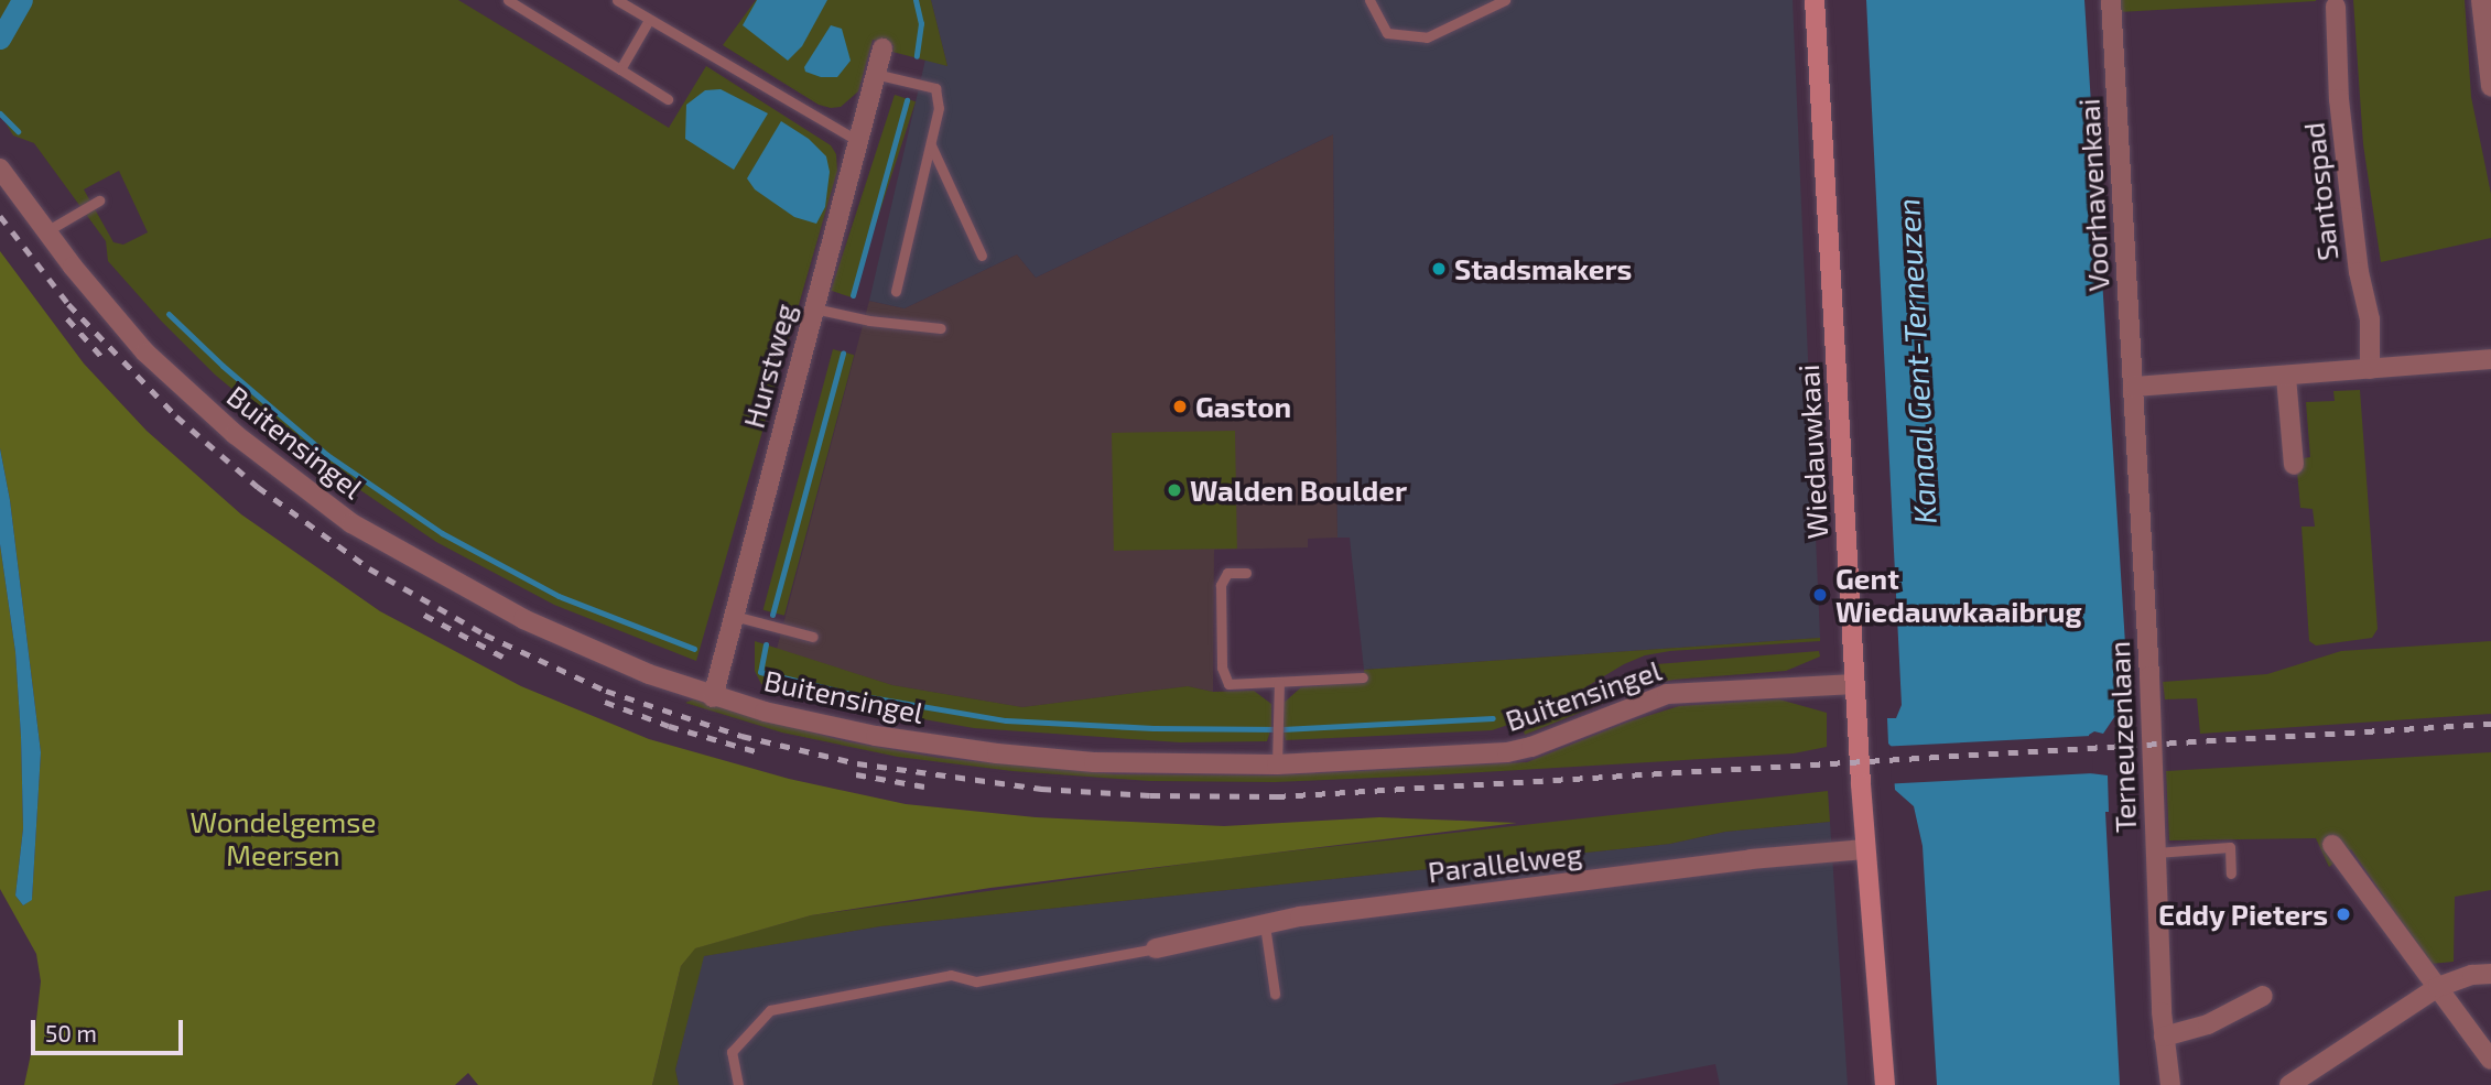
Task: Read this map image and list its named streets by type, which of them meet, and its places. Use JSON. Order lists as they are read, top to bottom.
{
  "streets": {
    "main road": ["Wiedauwkaai"],
    "street": [
      "Santospad",
      "Voorhavenkaai",
      "Hurstweg",
      "Buitensingel",
      "Terneuzenlaan",
      "Parallelweg"
    ]
  },
  "crossings": [
    ["Voorhavenkaai", "Terneuzenlaan"],
    ["Hurstweg", "Buitensingel"],
    ["Buitensingel", "Wiedauwkaai"],
    ["Wiedauwkaai", "Parallelweg"]
  ],
  "water": ["Kanaal Gent-Terneuzen"],
  "parks": ["Wondelgemse Meersen"],
  "places": [
    "Stadsmakers",
    "Gaston",
    "Walden Boulder",
    "Gent Wiedauwkaaibrug",
    "Eddy Pieters"
  ],
  "scale_bar": "50 m"
}
